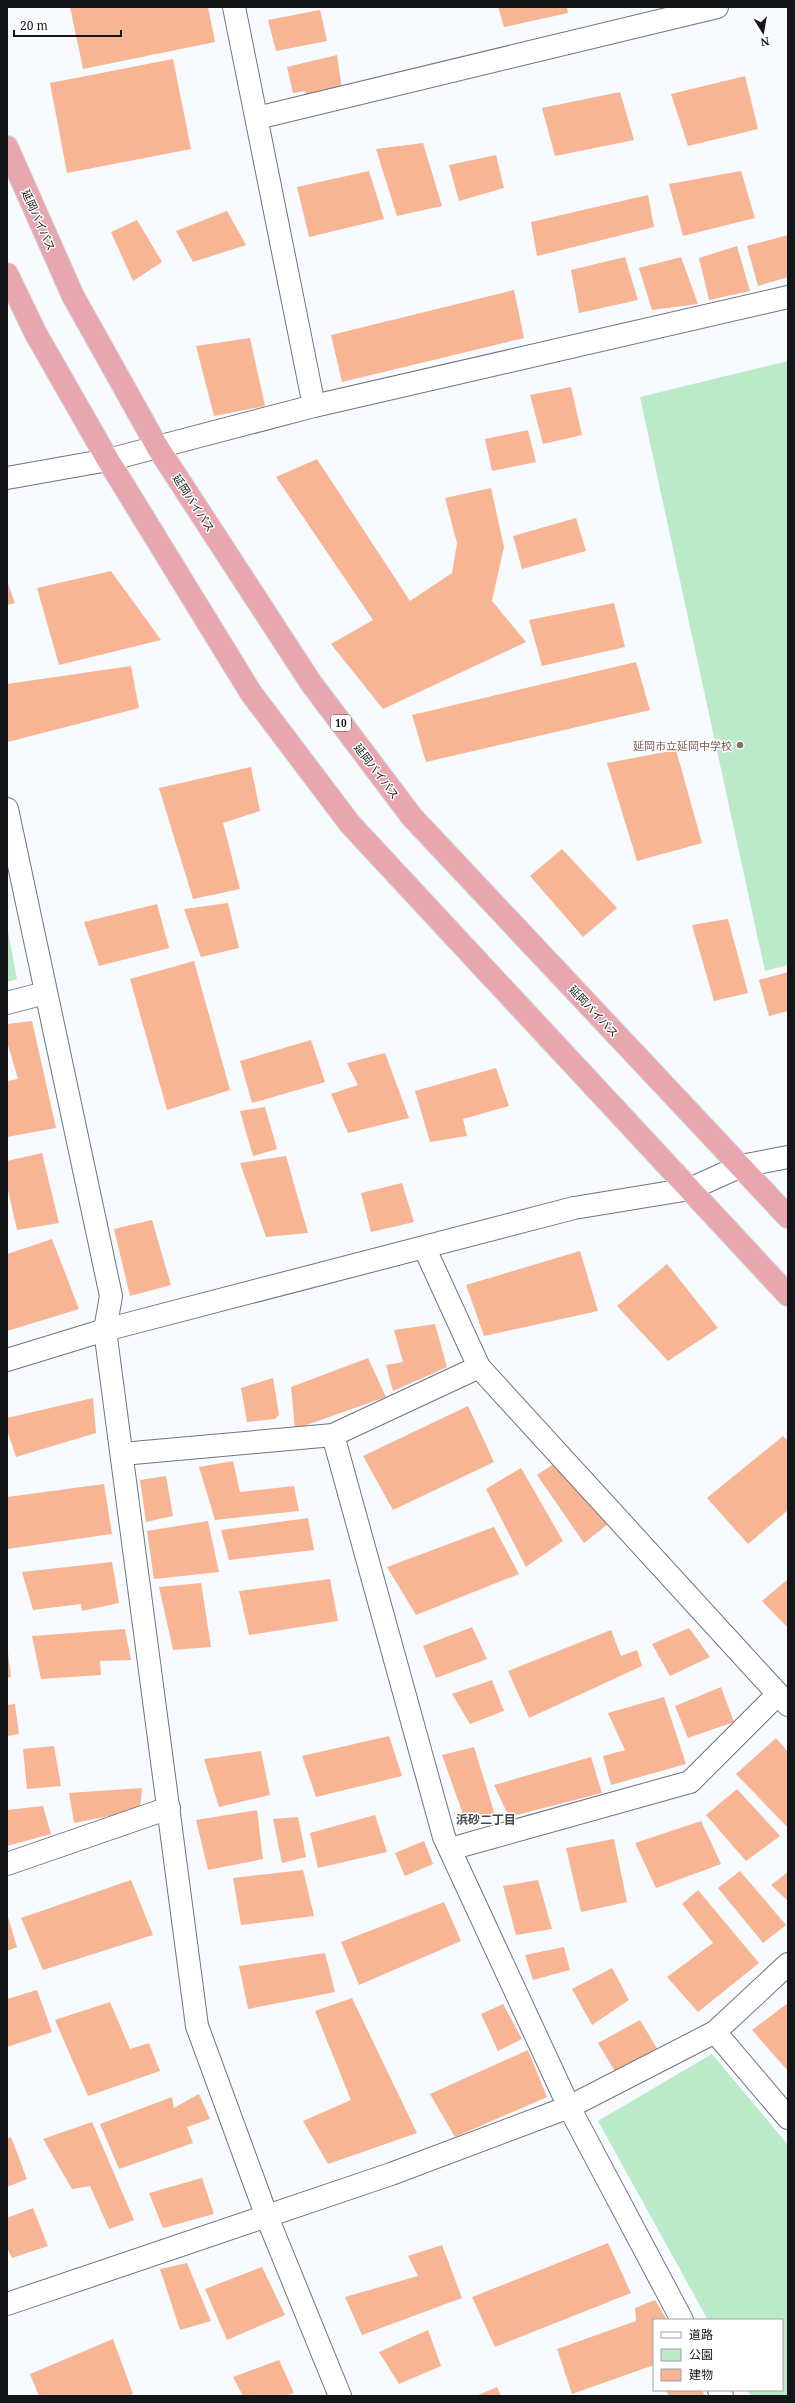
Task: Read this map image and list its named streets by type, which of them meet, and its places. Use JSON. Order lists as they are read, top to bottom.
{
  "streets": {
    "highway": ["延岡バイパス", "10"]
  },
  "districts": ["浜砂二丁目"],
  "places": ["延岡市立延岡中学校"],
  "legend": ["道路", "公園", "建物"],
  "scale_bar": "20 m",
  "north": "bottom"
}
